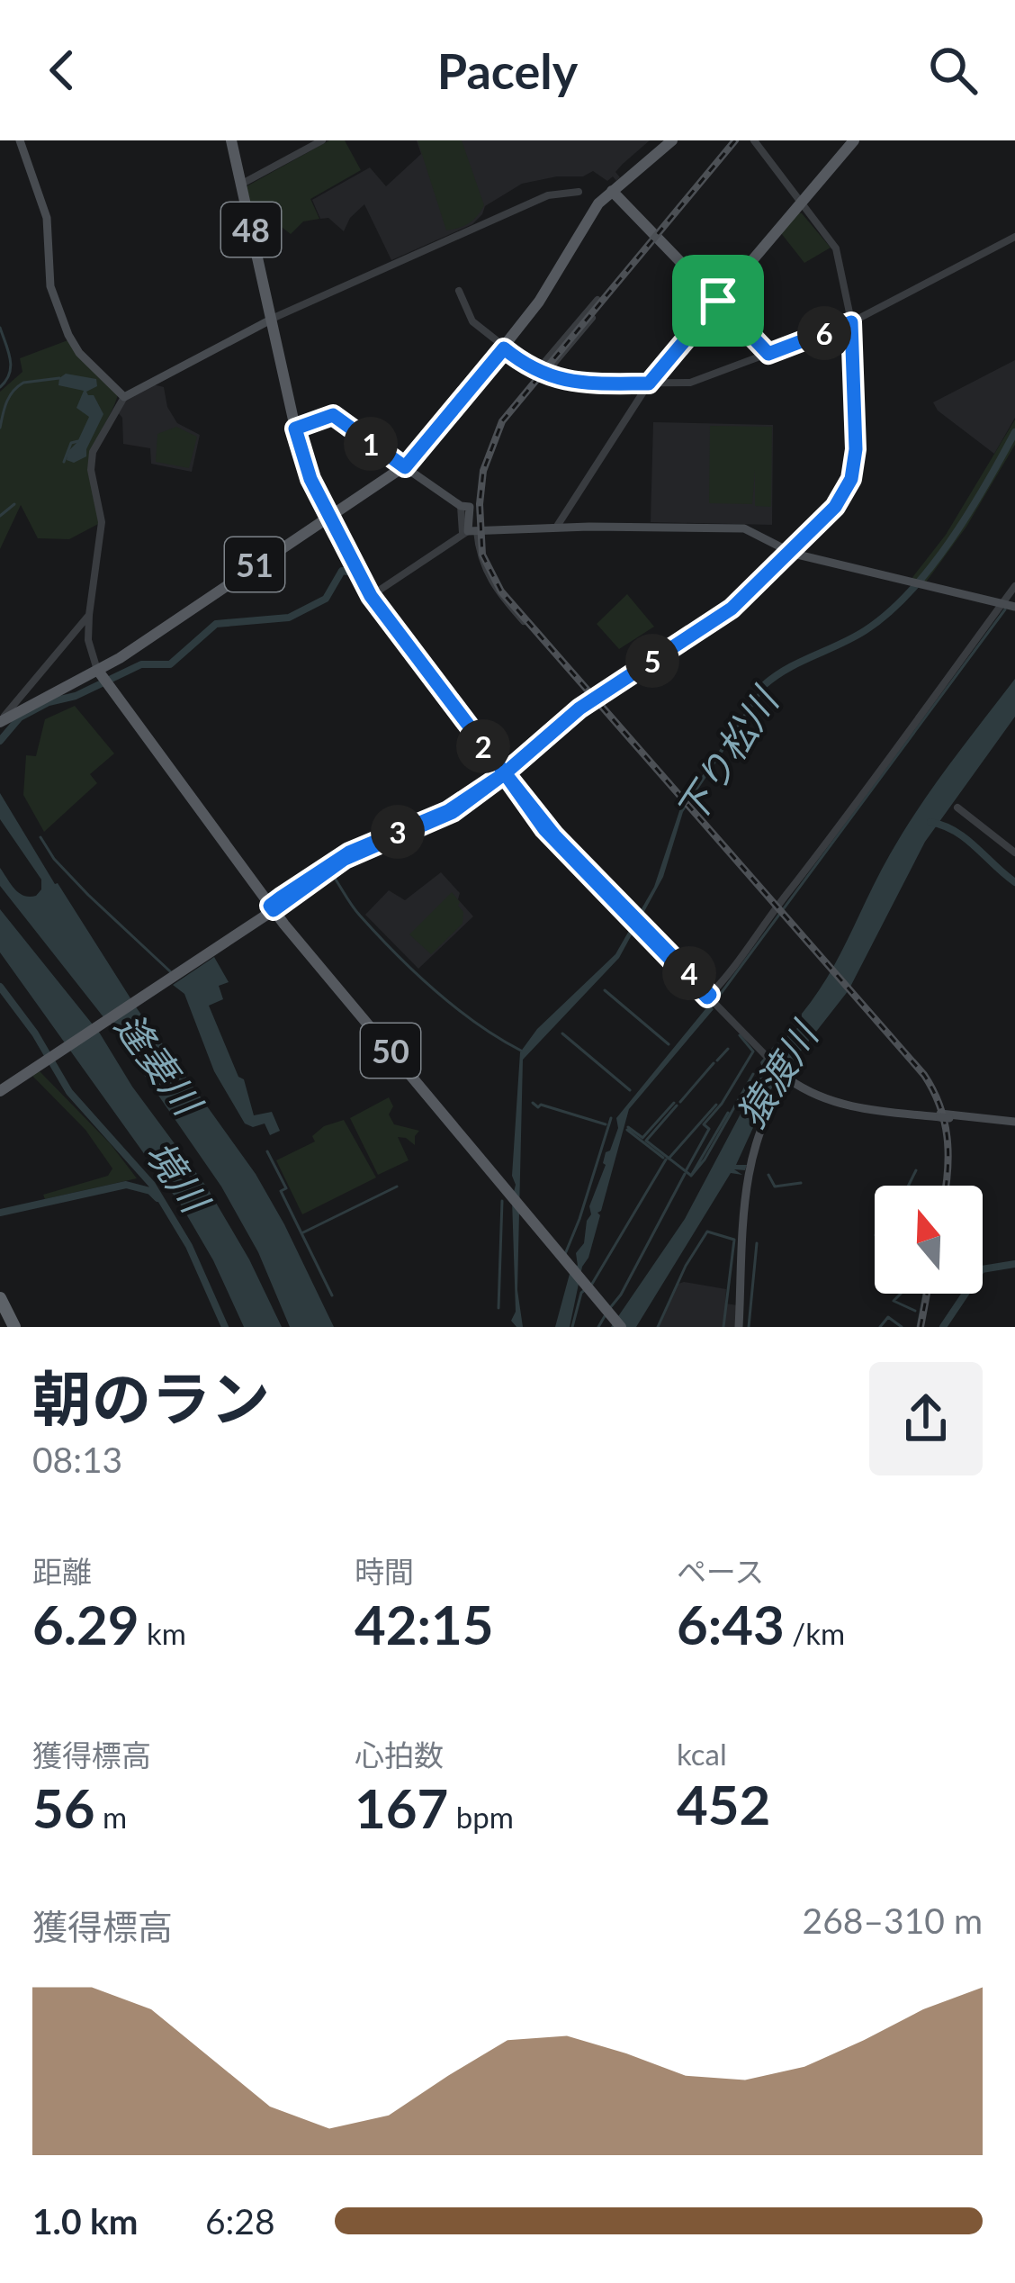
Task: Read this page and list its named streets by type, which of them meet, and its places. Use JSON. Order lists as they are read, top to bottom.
{
  "streets": {
    "main road": ["48", "51", "50"]
  },
  "crossings": [
    ["48", "51"],
    ["51", "50"]
  ],
  "water": [
    "下り松川",
    "逢妻川",
    "猿渡川",
    "境川"
  ],
  "north": "top",
  "page": {
    "header": "Pacely",
    "pins": [
      "6",
      "1",
      "5",
      "2",
      "3",
      "4"
    ],
    "heading": ["朝のラン", "08:13"],
    "stats": [
      ["距離", "6.29 km"],
      ["時間", "42:15"],
      ["ペース", "6:43 /km"],
      ["獲得標高", "56 m"],
      ["心拍数", "167 bpm"],
      ["kcal", "452"]
    ],
    "chart": ["獲得標高", "268–310 m"],
    "list": [
      {
        "name": "1.0 km",
        "note": "6:28"
      }
    ]
  }
}
